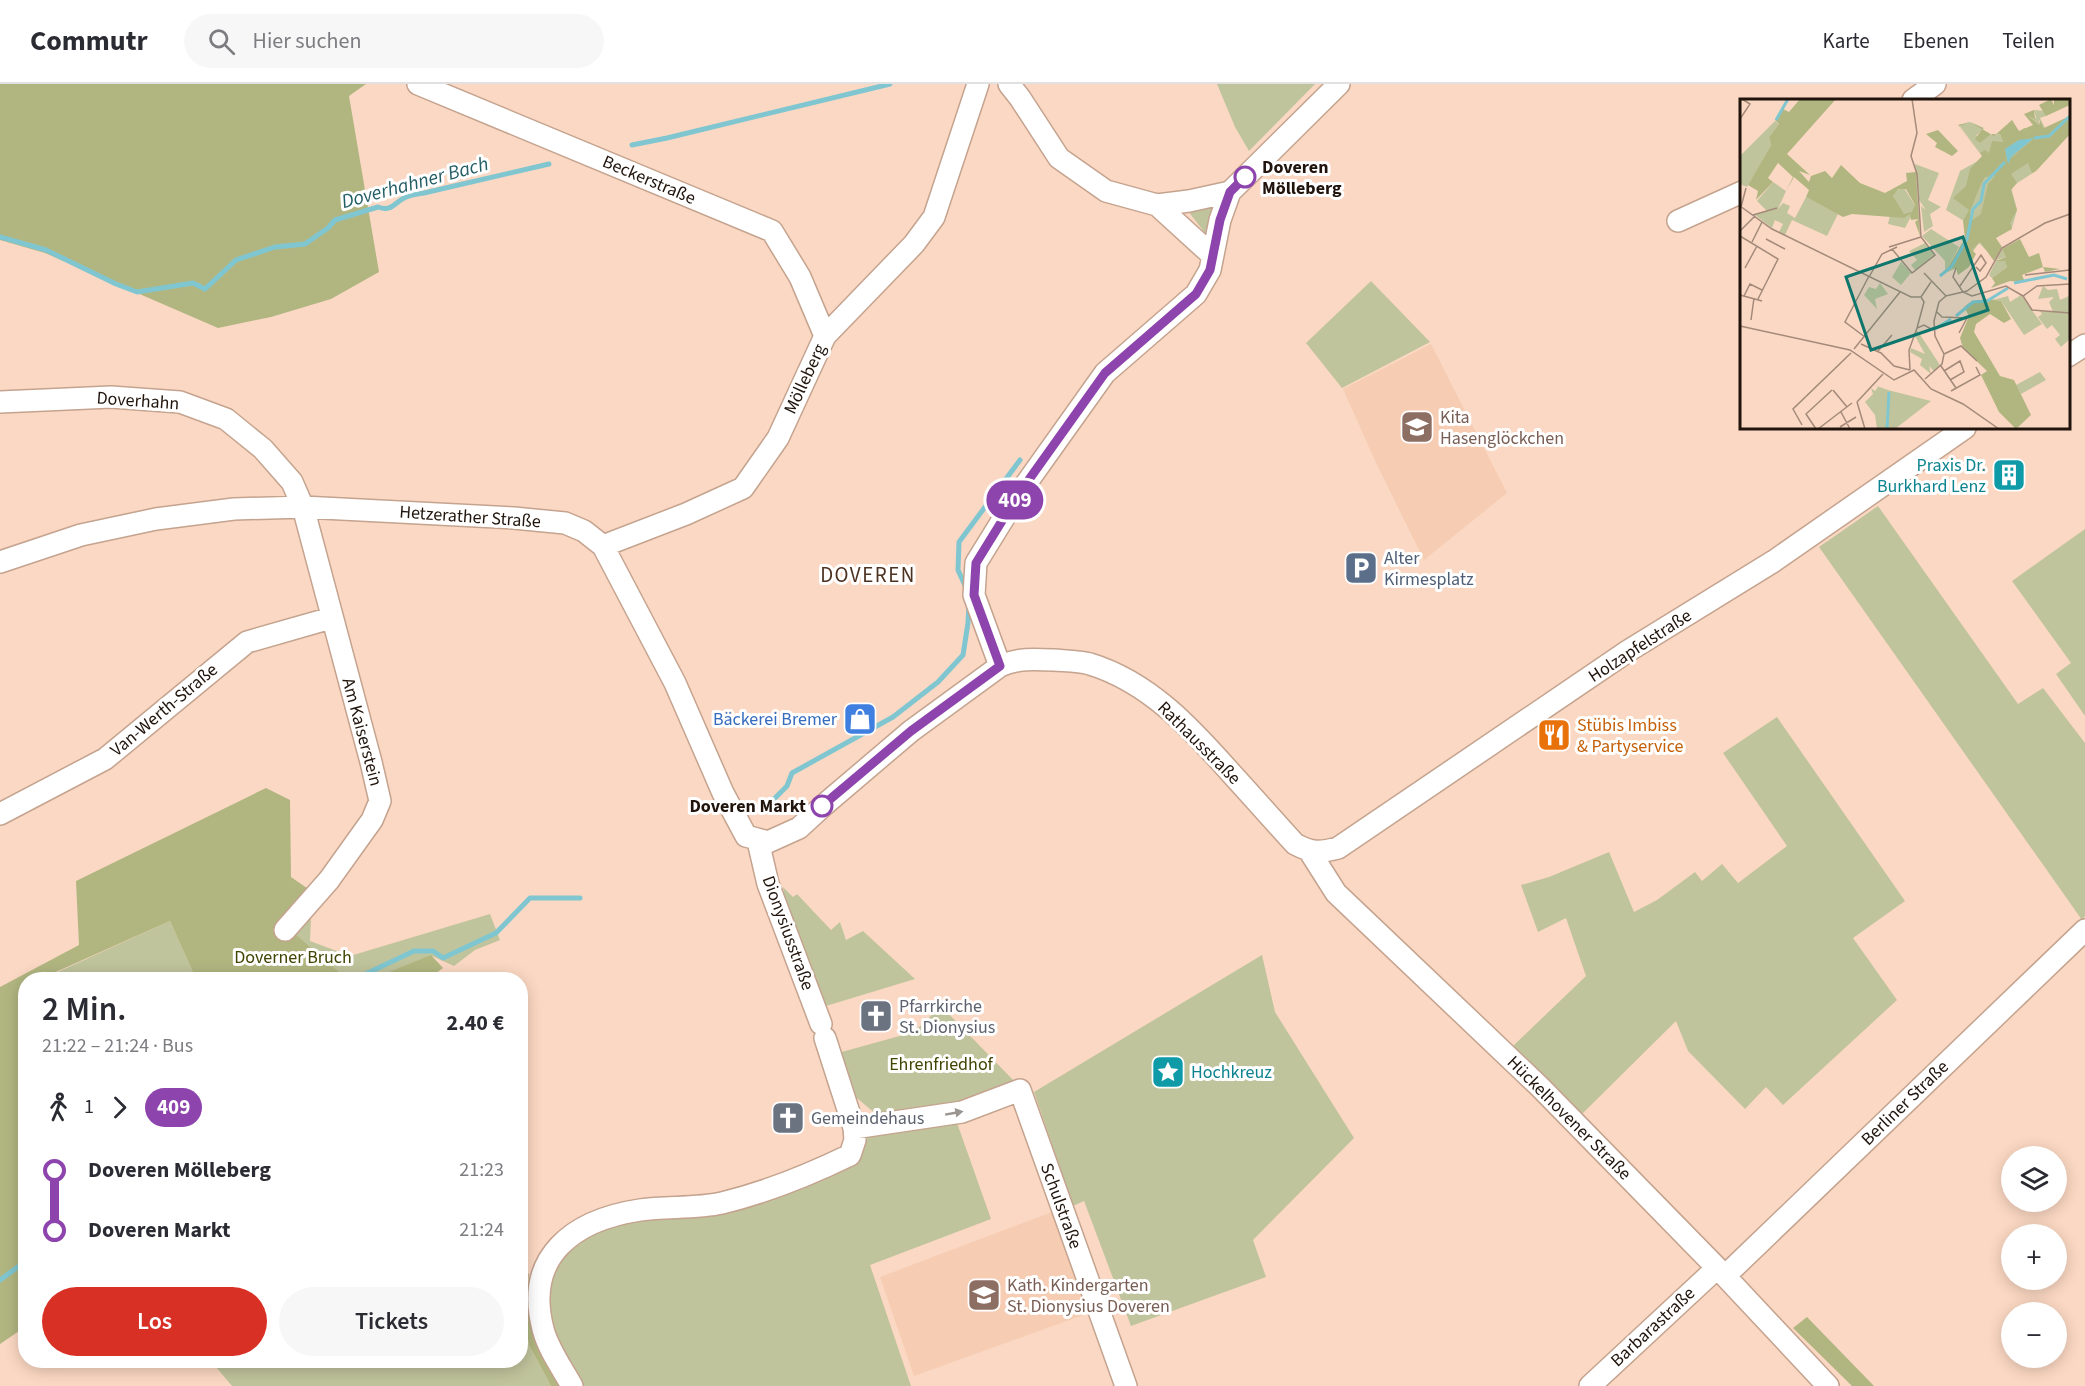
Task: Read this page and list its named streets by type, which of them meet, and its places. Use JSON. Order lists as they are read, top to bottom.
{
  "streets": {
    "street": [
      "Beckerstraße",
      "Mölleberg",
      "Doverhahn",
      "Hetzerather Straße",
      "Holzapfelstraße",
      "Van-Werth-Straße",
      "Am Kaiserstein",
      "Rathausstraße",
      "Dionysiusstraße",
      "Berliner Straße",
      "Hückelhovener Straße",
      "Schulstraße",
      "Barbarastraße"
    ]
  },
  "crossings": [
    ["Beckerstraße", "Mölleberg"],
    ["Mölleberg", "Hetzerather Straße"],
    ["Doverhahn", "Hetzerather Straße"],
    ["Doverhahn", "Am Kaiserstein"],
    ["Hetzerather Straße", "Am Kaiserstein"],
    ["Hetzerather Straße", "Dionysiusstraße"],
    ["Holzapfelstraße", "Rathausstraße"],
    ["Holzapfelstraße", "Hückelhovener Straße"],
    ["Van-Werth-Straße", "Am Kaiserstein"],
    ["Rathausstraße", "Hückelhovener Straße"],
    ["Dionysiusstraße", "Schulstraße"],
    ["Berliner Straße", "Hückelhovener Straße"],
    ["Berliner Straße", "Barbarastraße"],
    ["Hückelhovener Straße", "Barbarastraße"]
  ],
  "districts": ["DOVEREN"],
  "water": ["Doverhahner Bach"],
  "parks": ["Doverner Bruch", "Ehrenfriedhof"],
  "places": {
    "other": ["Doveren Mölleberg", "Doveren Markt"],
    "school or university": ["Kita Hasenglöckchen", "Kath. Kindergarten St. Dionysius Doveren"],
    "building": ["Praxis Dr. Burkhard Lenz"],
    "parking": ["Alter Kirmesplatz"],
    "shop": ["Bäckerei Bremer"],
    "restaurant": ["Stübis Imbiss & Partyservice"],
    "church": ["Pfarrkirche St. Dionysius", "Gemeindehaus"],
    "place": ["Hochkreuz"]
  },
  "lines": ["bus line 409"],
  "page": {
    "header": "Commutr",
    "search": "Hier suchen",
    "nav": ["Karte", "Ebenen", "Teilen"],
    "on_map": "409",
    "heading": ["2 Min.", "21:22 – 21:24 · Bus", "2.40 €"],
    "legs": ["1", "409"],
    "list": [
      {
        "name": "Doveren Mölleberg",
        "value": "21:23"
      },
      {
        "name": "Doveren Markt",
        "value": "21:24"
      }
    ],
    "map_buttons": ["+", "−"],
    "buttons": ["Los", "Tickets"]
  }
}
